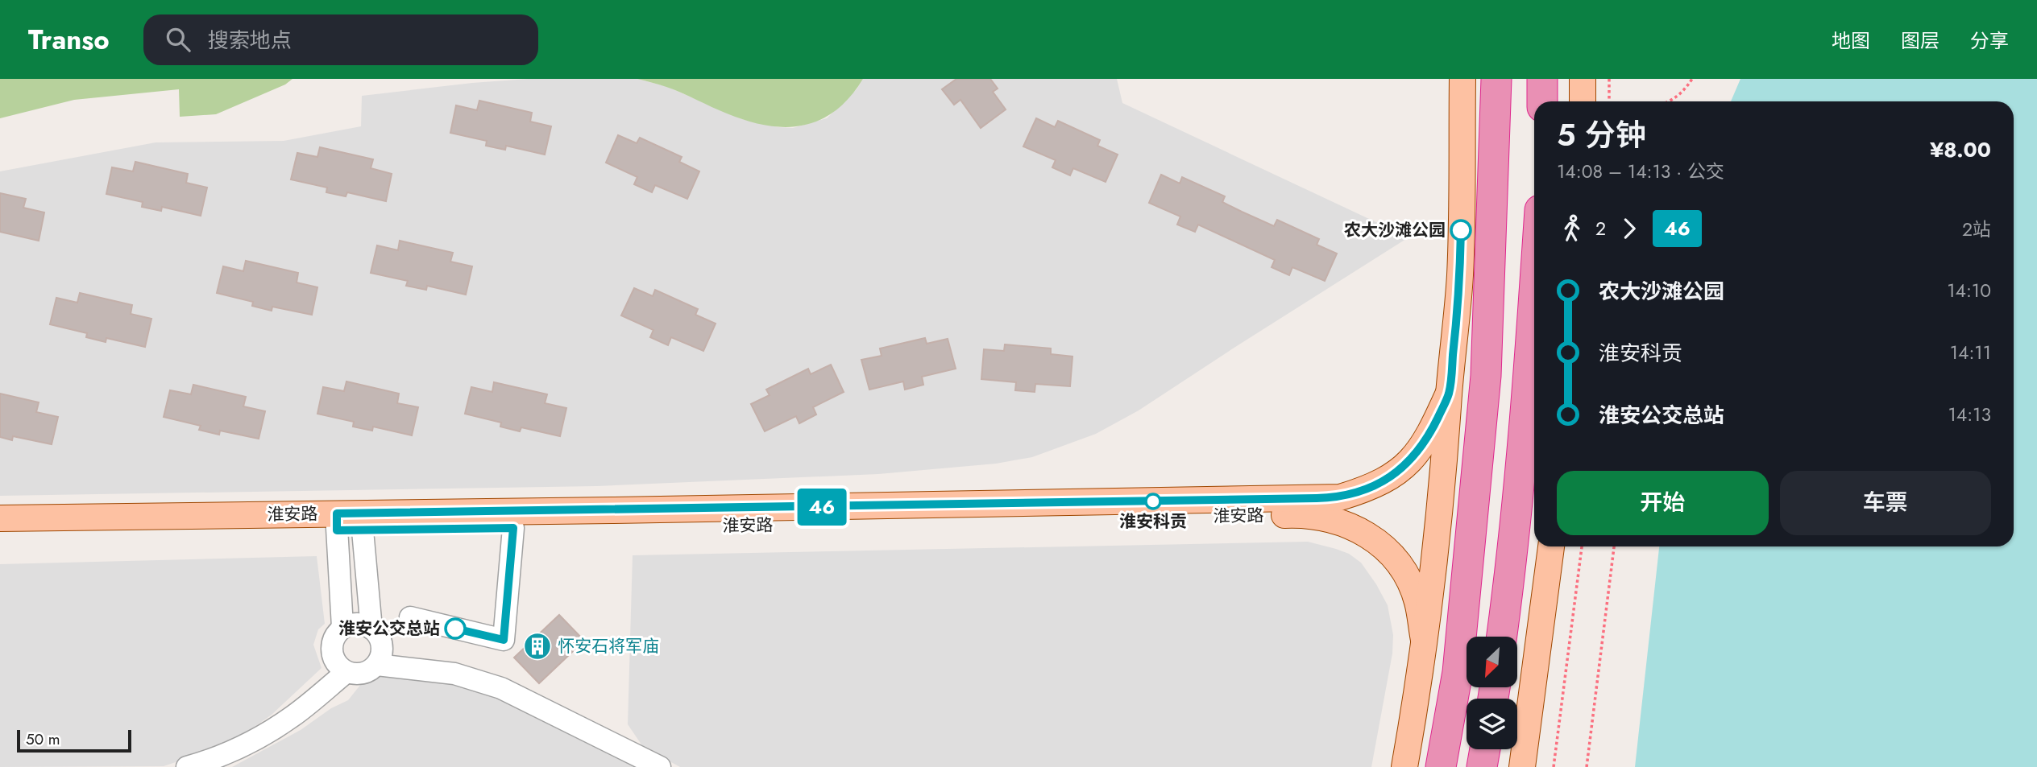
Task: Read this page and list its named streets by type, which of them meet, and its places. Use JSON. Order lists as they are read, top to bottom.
{
  "streets": {
    "main road": ["淮安路"]
  },
  "places": {
    "other": ["农大沙滩公园", "淮安科贡", "淮安公交总站"],
    "building": ["怀安石将军庙"]
  },
  "lines": ["bus line 46"],
  "scale_bar": "50 m",
  "north": "bottom left",
  "page": {
    "header": "Transo",
    "search": "搜索地点",
    "nav": ["地图", "图层", "分享"],
    "on_map": "46",
    "heading": ["5 分钟", "14:08 – 14:13 · 公交", "¥8.00"],
    "legs": ["2", "46", "2站"],
    "list": [
      {
        "name": "农大沙滩公园",
        "value": "14:10"
      },
      {
        "name": "淮安科贡",
        "value": "14:11"
      },
      {
        "name": "淮安公交总站",
        "value": "14:13"
      }
    ],
    "buttons": ["开始", "车票"],
    "scale": "50 m"
  }
}
